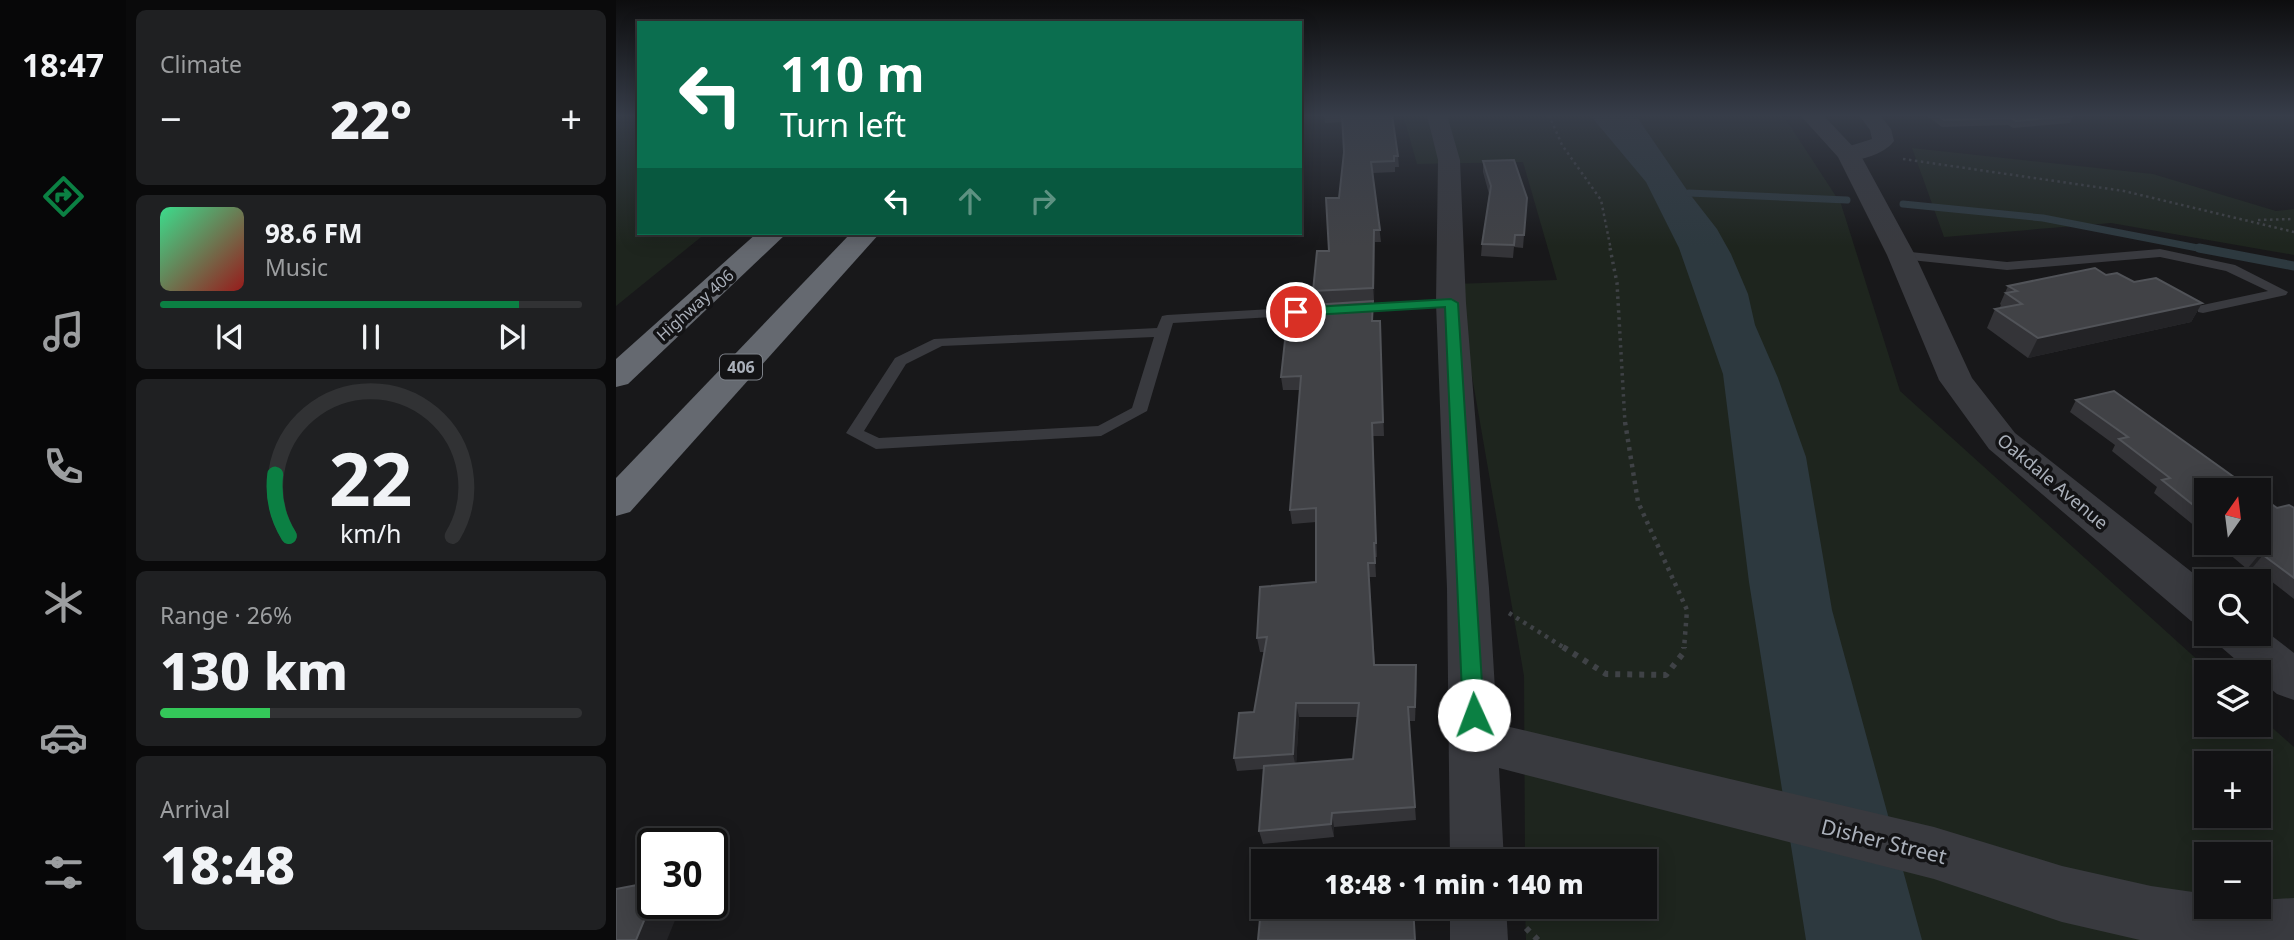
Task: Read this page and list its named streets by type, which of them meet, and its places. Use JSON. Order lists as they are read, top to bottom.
{
  "streets": {
    "highway": ["Highway 406", "406"],
    "street": ["Oakdale Avenue", "Disher Street"]
  },
  "north": "top",
  "page": {
    "tabs": "18:47",
    "tile": [
      "Climate",
      ["Range · 26%", "130 km"],
      ["Arrival", "18:48"]
    ],
    "turn": ["110 m", "Turn left"],
    "heat": ["−", "22°", "+"],
    "song": ["98.6 FM", "Music"],
    "map_buttons": ["+", "−"],
    "limit": "30",
    "trip": "18:48 · 1 min · 140 m",
    "gauge": ["22", "km/h"]
  }
}
